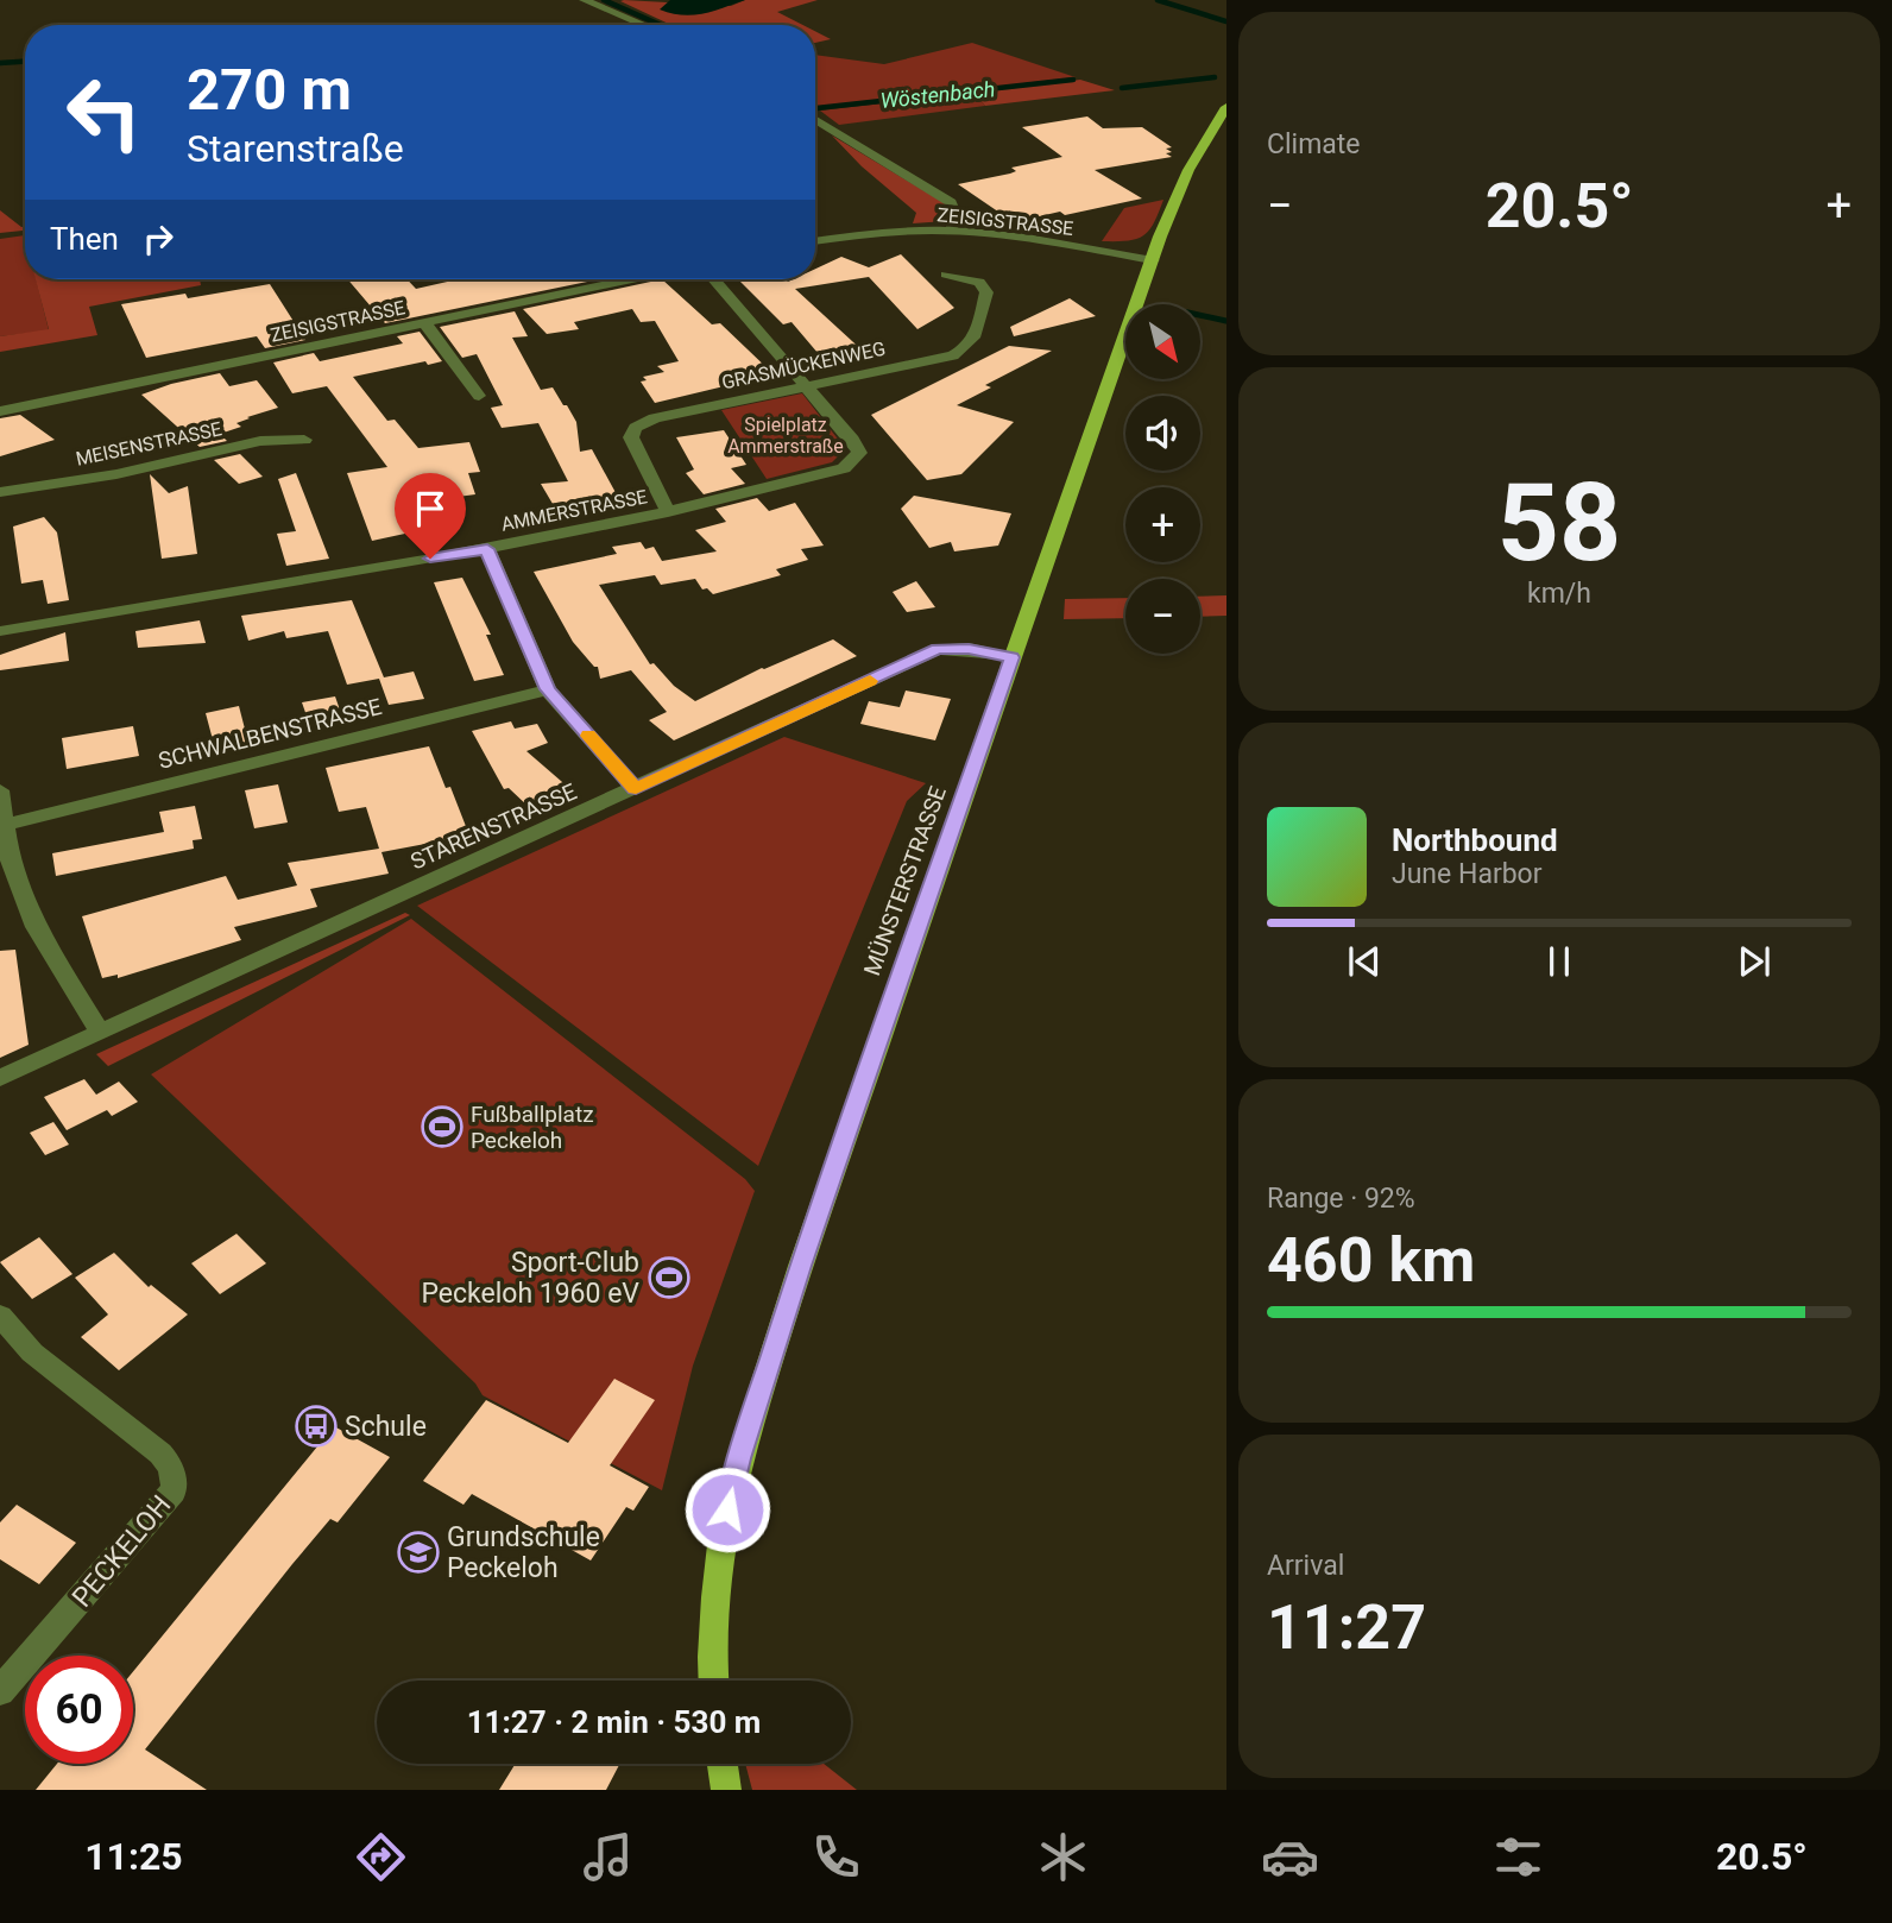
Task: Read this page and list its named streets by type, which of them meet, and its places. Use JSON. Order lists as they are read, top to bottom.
{
  "streets": {
    "main road": ["MÜNSTERSTRASSE"],
    "street": [
      "ZEISIGSTRASSE",
      "GRASMÜCKENWEG",
      "MEISENSTRASSE",
      "AMMERSTRASSE",
      "SCHWALBENSTRASSE",
      "STARENSTRASSE",
      "PECKELOH"
    ]
  },
  "crossings": [
    ["ZEISIGSTRASSE", "MÜNSTERSTRASSE"],
    ["GRASMÜCKENWEG", "AMMERSTRASSE"],
    ["STARENSTRASSE", "MÜNSTERSTRASSE"]
  ],
  "water": ["Wöstenbach"],
  "parks": ["Spielplatz Ammerstraße"],
  "places": {
    "sports": ["Fußballplatz Peckeloh", "Sport-Club Peckeloh 1960 eV"],
    "bus stop": ["Schule"],
    "school or university": ["Grundschule Peckeloh"]
  },
  "north": "bottom right",
  "page": {
    "tile": [
      "Climate",
      ["58", "km/h"],
      ["Range · 92%", "460 km"],
      ["Arrival", "11:27"]
    ],
    "turn": ["270 m", "Starenstraße"],
    "heat": ["−", "20.5°", "+"],
    "then": "Then",
    "map_buttons": ["+", "−"],
    "song": ["Northbound", "June Harbor"],
    "limit": "60",
    "trip": "11:27 · 2 min · 530 m",
    "tabs": ["11:25", "20.5°"]
  }
}
